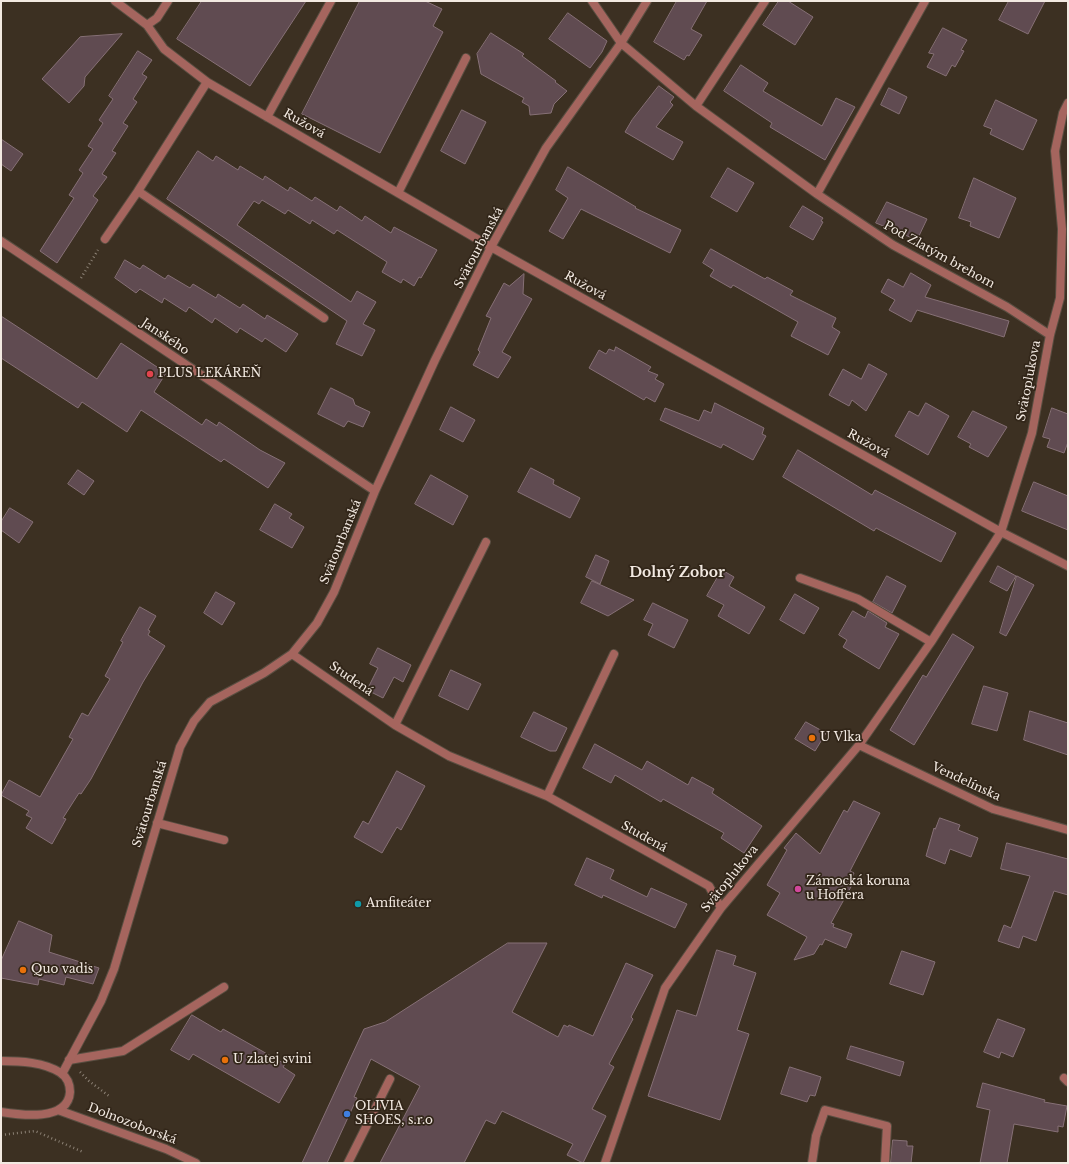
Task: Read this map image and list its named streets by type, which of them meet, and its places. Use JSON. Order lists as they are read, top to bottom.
{
  "streets": {
    "street": [
      "Ružová",
      "Svätourbanská",
      "Pod Zlatým brehom",
      "Janského",
      "Svätoplukova",
      "Studená",
      "Vendelínska",
      "Dolnozoborská"
    ]
  },
  "crossings": [
    ["Ružová", "Svätourbanská"],
    ["Ružová", "Svätoplukova"],
    ["Svätourbanská", "Pod Zlatým brehom"],
    ["Svätourbanská", "Janského"],
    ["Svätourbanská", "Studená"],
    ["Pod Zlatým brehom", "Svätoplukova"],
    ["Svätoplukova", "Studená"],
    ["Svätoplukova", "Vendelínska"]
  ],
  "districts": ["Dolný Zobor"],
  "places": [
    "PLUS LEKÁREŇ",
    "U Vlka",
    "Zámocká koruna u Hoffera",
    "Amfiteáter",
    "Quo vadis",
    "U zlatej svini",
    "OLIVIA SHOES, s.r.o"
  ]
}
